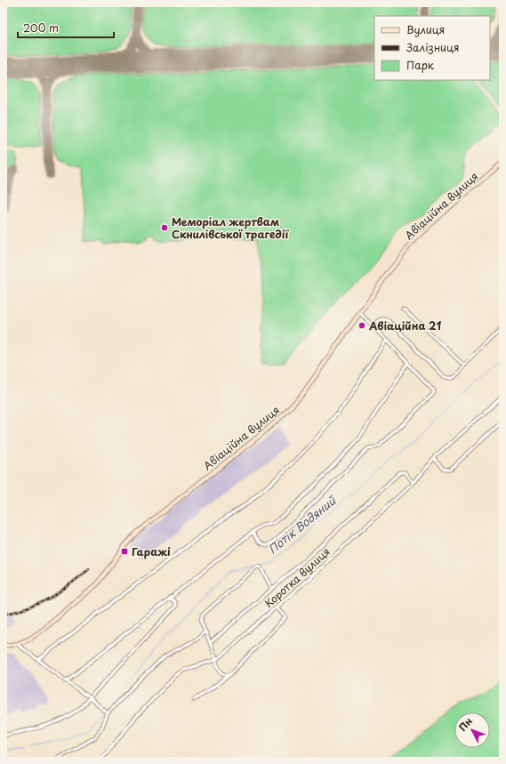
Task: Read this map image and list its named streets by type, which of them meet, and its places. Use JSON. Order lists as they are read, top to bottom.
{
  "streets": {
    "street": ["Авіаційна вулиця", "Коротка вулиця"]
  },
  "water": ["Потік Водяний"],
  "places": {
    "other": ["Меморіал жертвам Скнилівської трагедії", "Авіаційна 21"],
    "transit": ["Гаражі"]
  },
  "legend": ["Вулиця", "Залізниця", "Парк"],
  "scale_bar": "200 m",
  "north": "top left"
}
